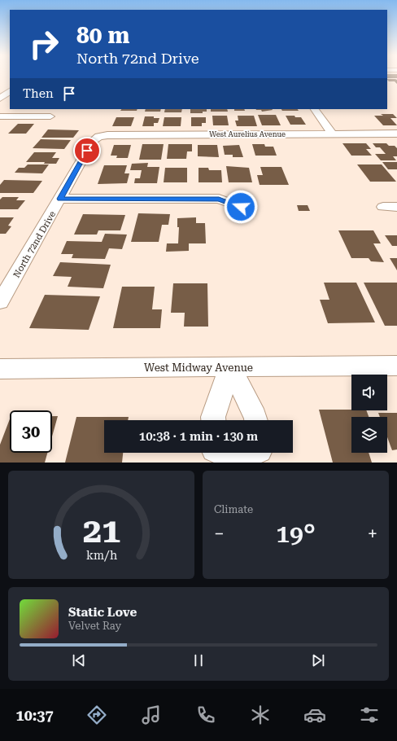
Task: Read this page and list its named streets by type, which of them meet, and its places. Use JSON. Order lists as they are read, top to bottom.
{
  "streets": {
    "street": ["West Aurelius Avenue", "North 72nd Drive", "West Midway Avenue"]
  },
  "crossings": [
    ["West Aurelius Avenue", "North 72nd Drive"]
  ],
  "page": {
    "turn": ["80 m", "North 72nd Drive"],
    "then": "Then",
    "limit": "30",
    "trip": "10:38 · 1 min · 130 m",
    "tile": "Climate",
    "heat": ["−", "19°", "+"],
    "song": ["Static Love", "Velvet Ray"],
    "tabs": "10:37",
    "gauge": ["21", "km/h"]
  }
}
